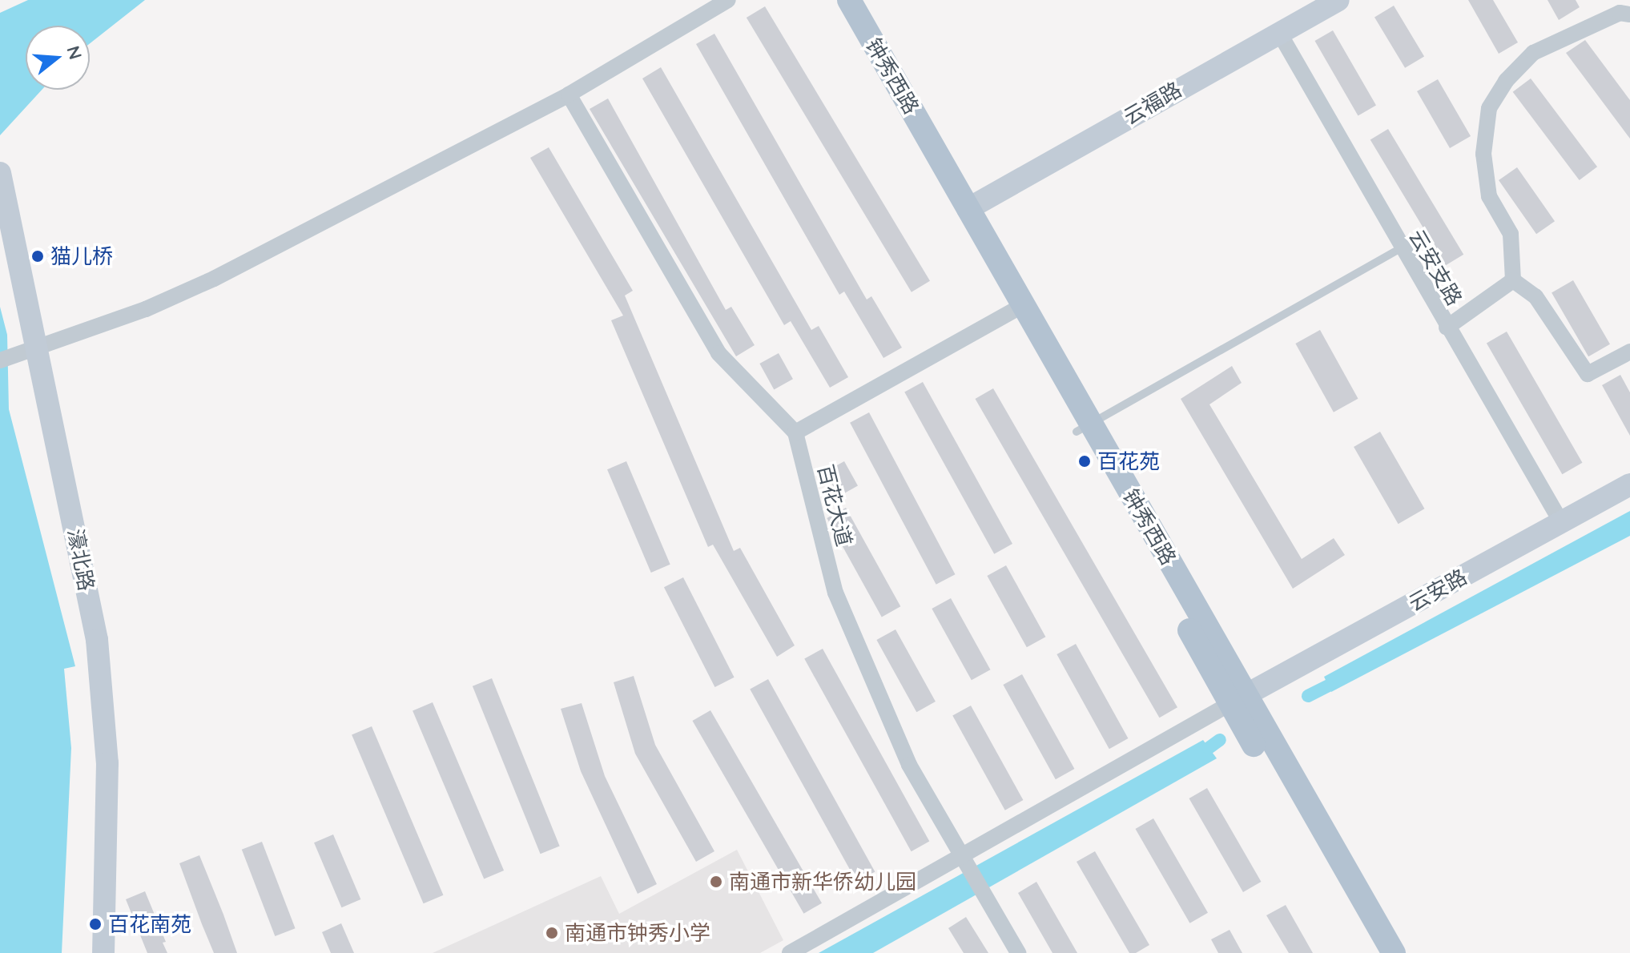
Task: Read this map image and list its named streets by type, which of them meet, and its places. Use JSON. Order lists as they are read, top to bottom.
{
  "streets": {
    "main road": ["钟秀西路"],
    "street": [
      "云福路",
      "云安支路",
      "百花大道",
      "濠北路",
      "云安路"
    ]
  },
  "crossings": [
    ["钟秀西路", "云福路"],
    ["钟秀西路", "云安路"],
    ["云福路", "云安支路"],
    ["云安支路", "云安路"]
  ],
  "places": [
    "猫儿桥",
    "百花苑",
    "南通市新华侨幼儿园",
    "百花南苑",
    "南通市钟秀小学"
  ],
  "north": "right"
}
